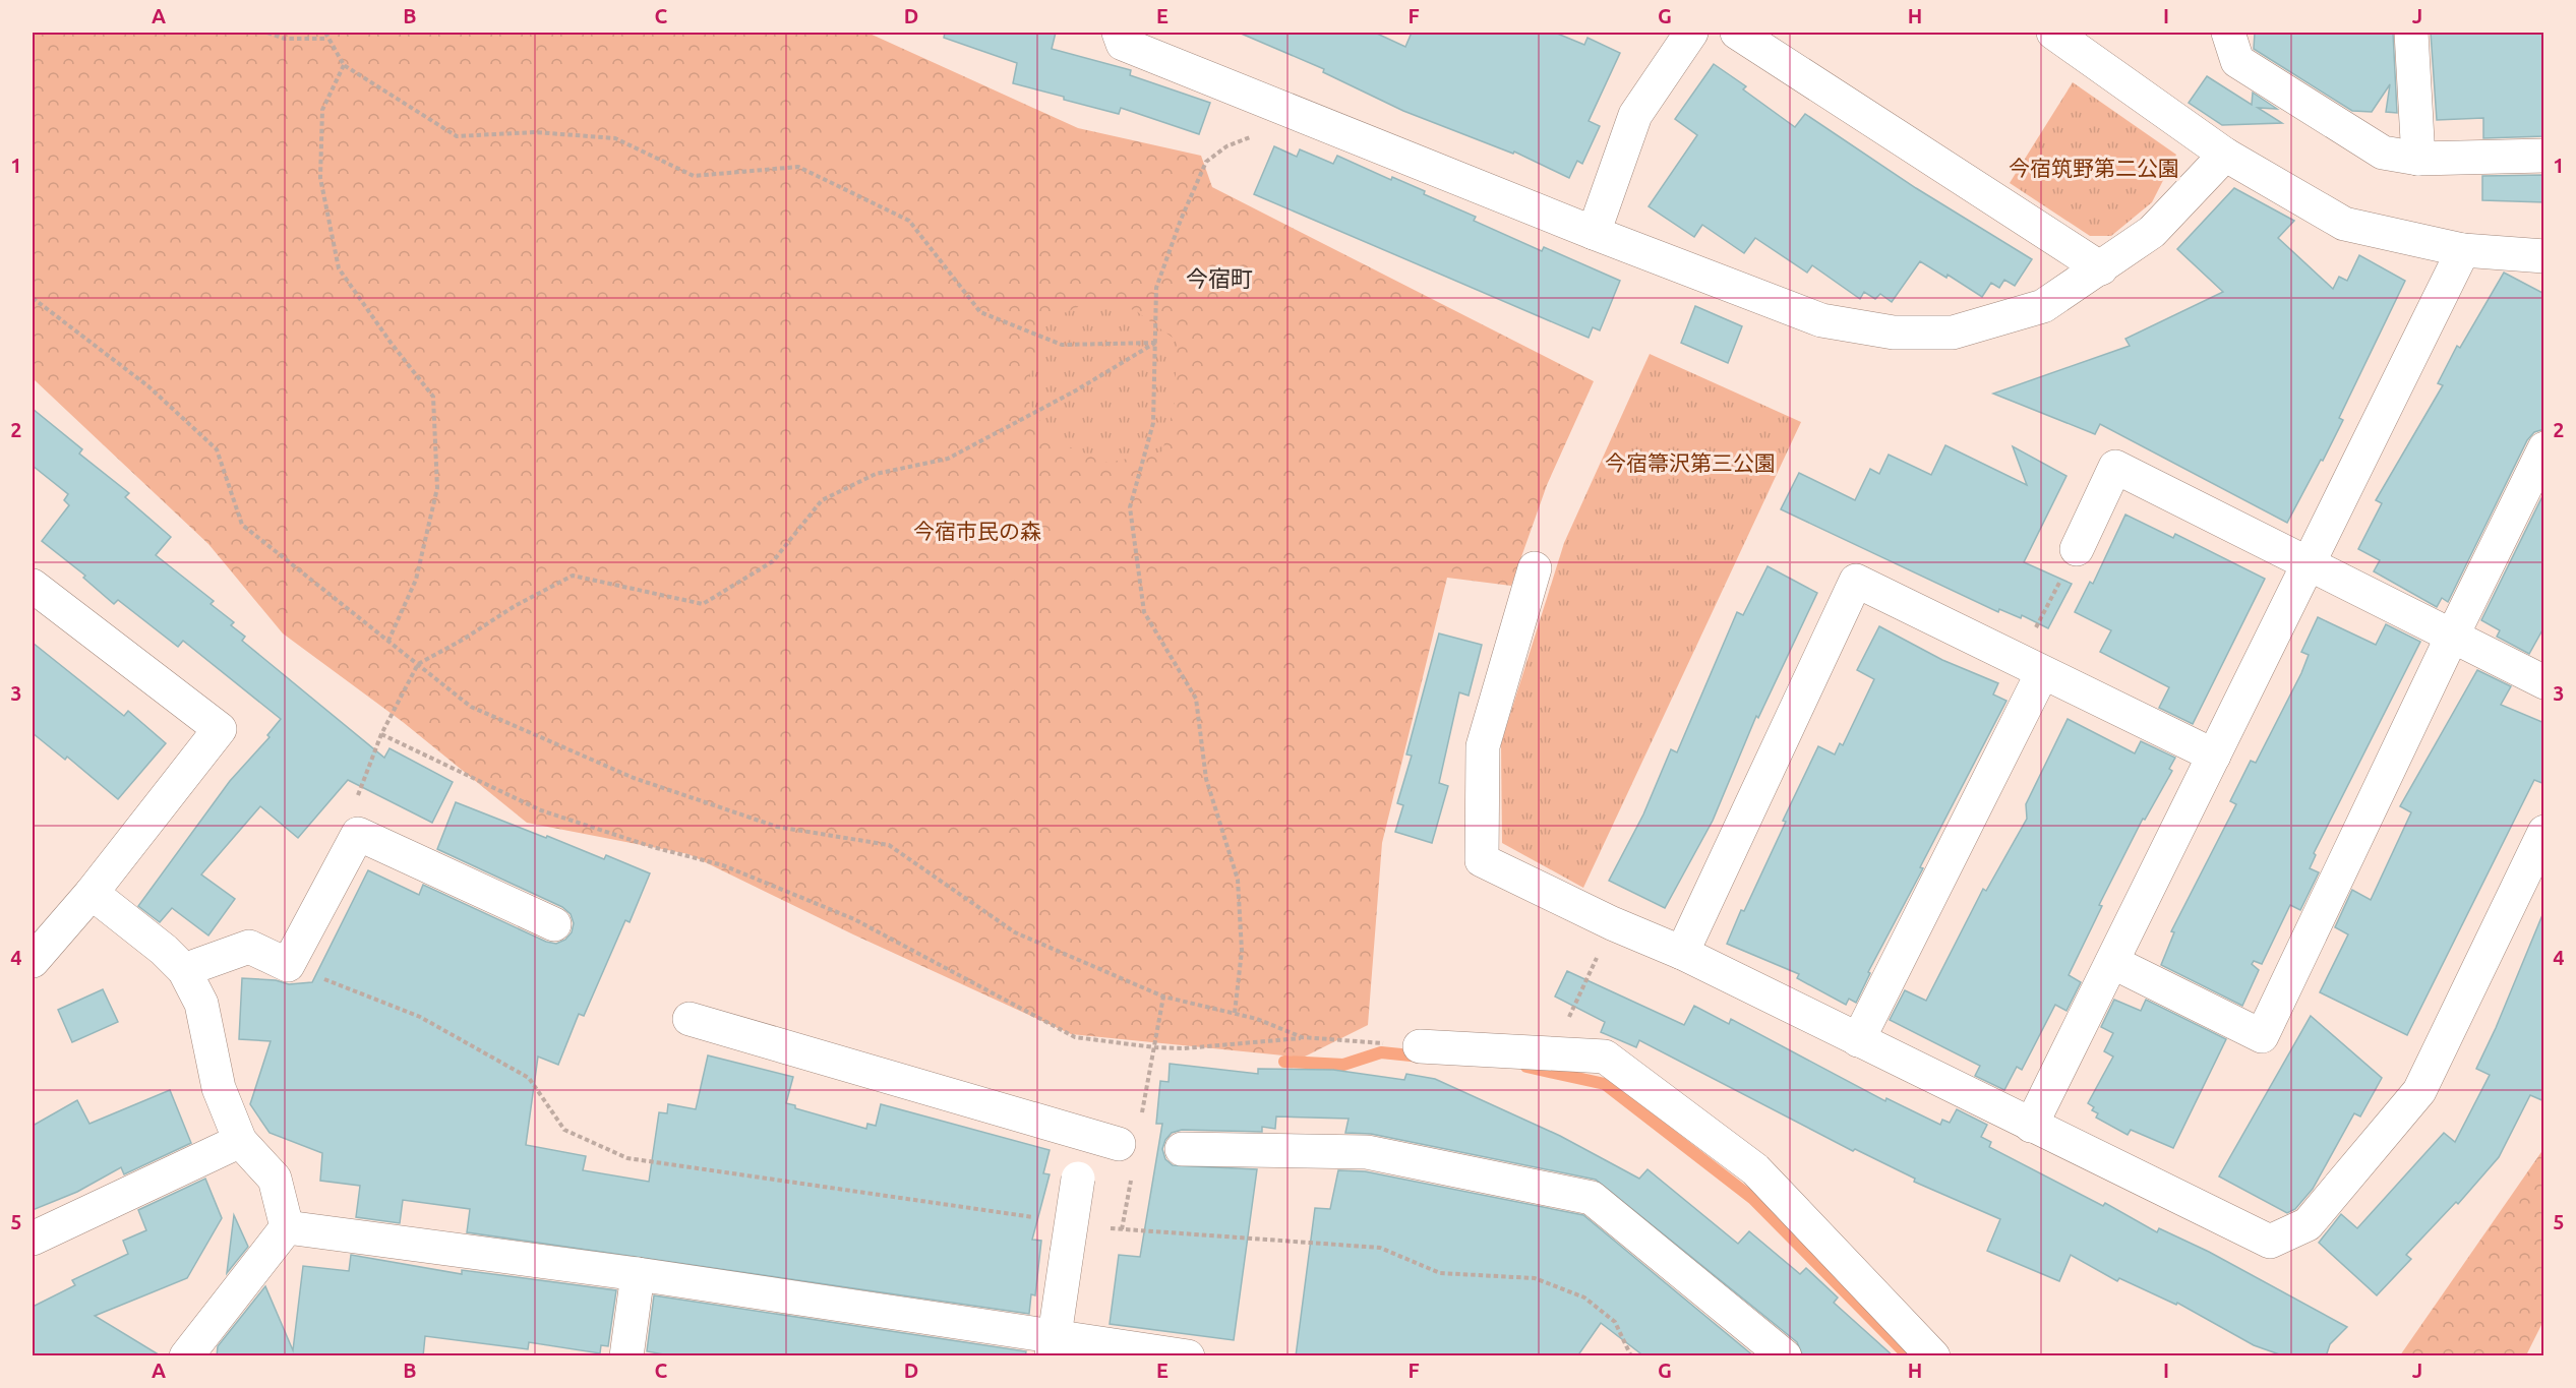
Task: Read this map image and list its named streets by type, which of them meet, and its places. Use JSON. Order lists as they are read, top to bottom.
{
  "districts": ["今宿町"],
  "parks": ["今宿筑野第二公園", "今宿箒沢第三公園", "今宿市民の森"],
  "grid": {
    "columns": [
      "A",
      "B",
      "C",
      "D",
      "E",
      "F",
      "G",
      "H",
      "I",
      "J"
    ],
    "rows": [
      "1",
      "2",
      "3",
      "4",
      "5"
    ]
  }
}
